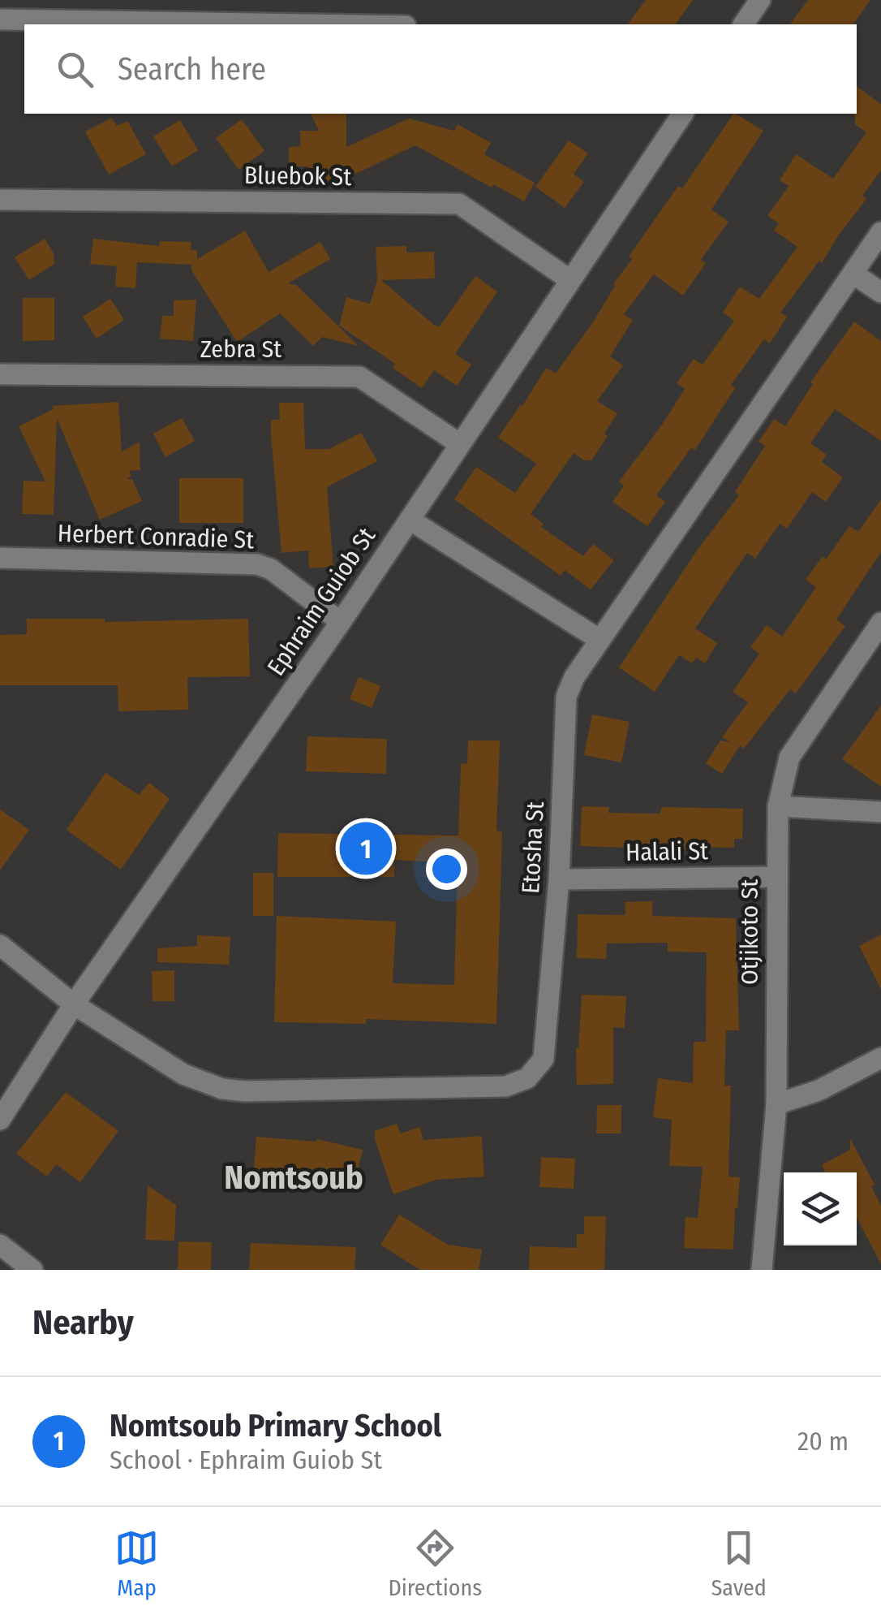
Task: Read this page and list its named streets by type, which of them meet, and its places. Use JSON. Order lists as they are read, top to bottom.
{
  "streets": {
    "street": [
      "Bluebok St",
      "Zebra St",
      "Herbert Conradie St",
      "Ephraim Guiob St",
      "Etosha St",
      "Halali St",
      "Otjikoto St"
    ]
  },
  "crossings": [
    ["Bluebok St", "Ephraim Guiob St"],
    ["Zebra St", "Ephraim Guiob St"],
    ["Herbert Conradie St", "Ephraim Guiob St"],
    ["Ephraim Guiob St", "Etosha St"],
    ["Etosha St", "Halali St"],
    ["Halali St", "Otjikoto St"]
  ],
  "districts": ["Nomtsoub"],
  "page": {
    "search": "Search here",
    "pins": "1",
    "heading": "Nearby",
    "list": [
      {
        "mark": "1",
        "name": "Nomtsoub Primary School",
        "note": "School · Ephraim Guiob St",
        "value": "20 m"
      }
    ],
    "nav": ["Map", "Directions", "Saved"]
  }
}
